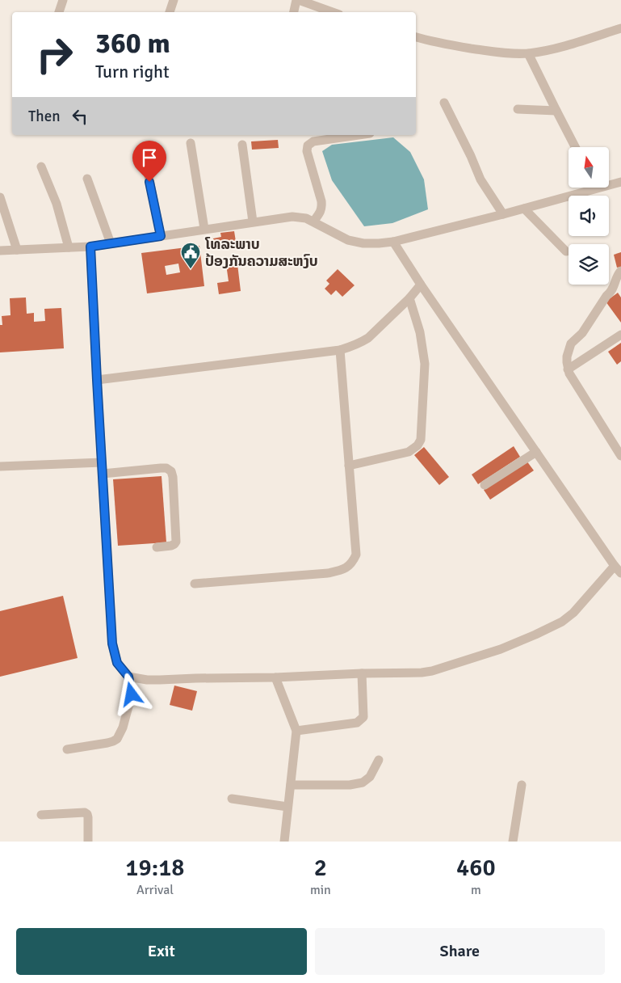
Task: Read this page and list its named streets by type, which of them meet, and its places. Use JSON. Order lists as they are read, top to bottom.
{
  "places": {
    "public building": ["ໂທລະພາບ ປ້ອງກັນຄວາມສະຫງົບ"]
  },
  "north": "top",
  "page": {
    "turn": ["360 m", "Turn right"],
    "then": "Then",
    "eta": [
      "19:18",
      "Arrival",
      "2",
      "min",
      "460",
      "m"
    ],
    "buttons": ["Exit", "Share"]
  }
}
